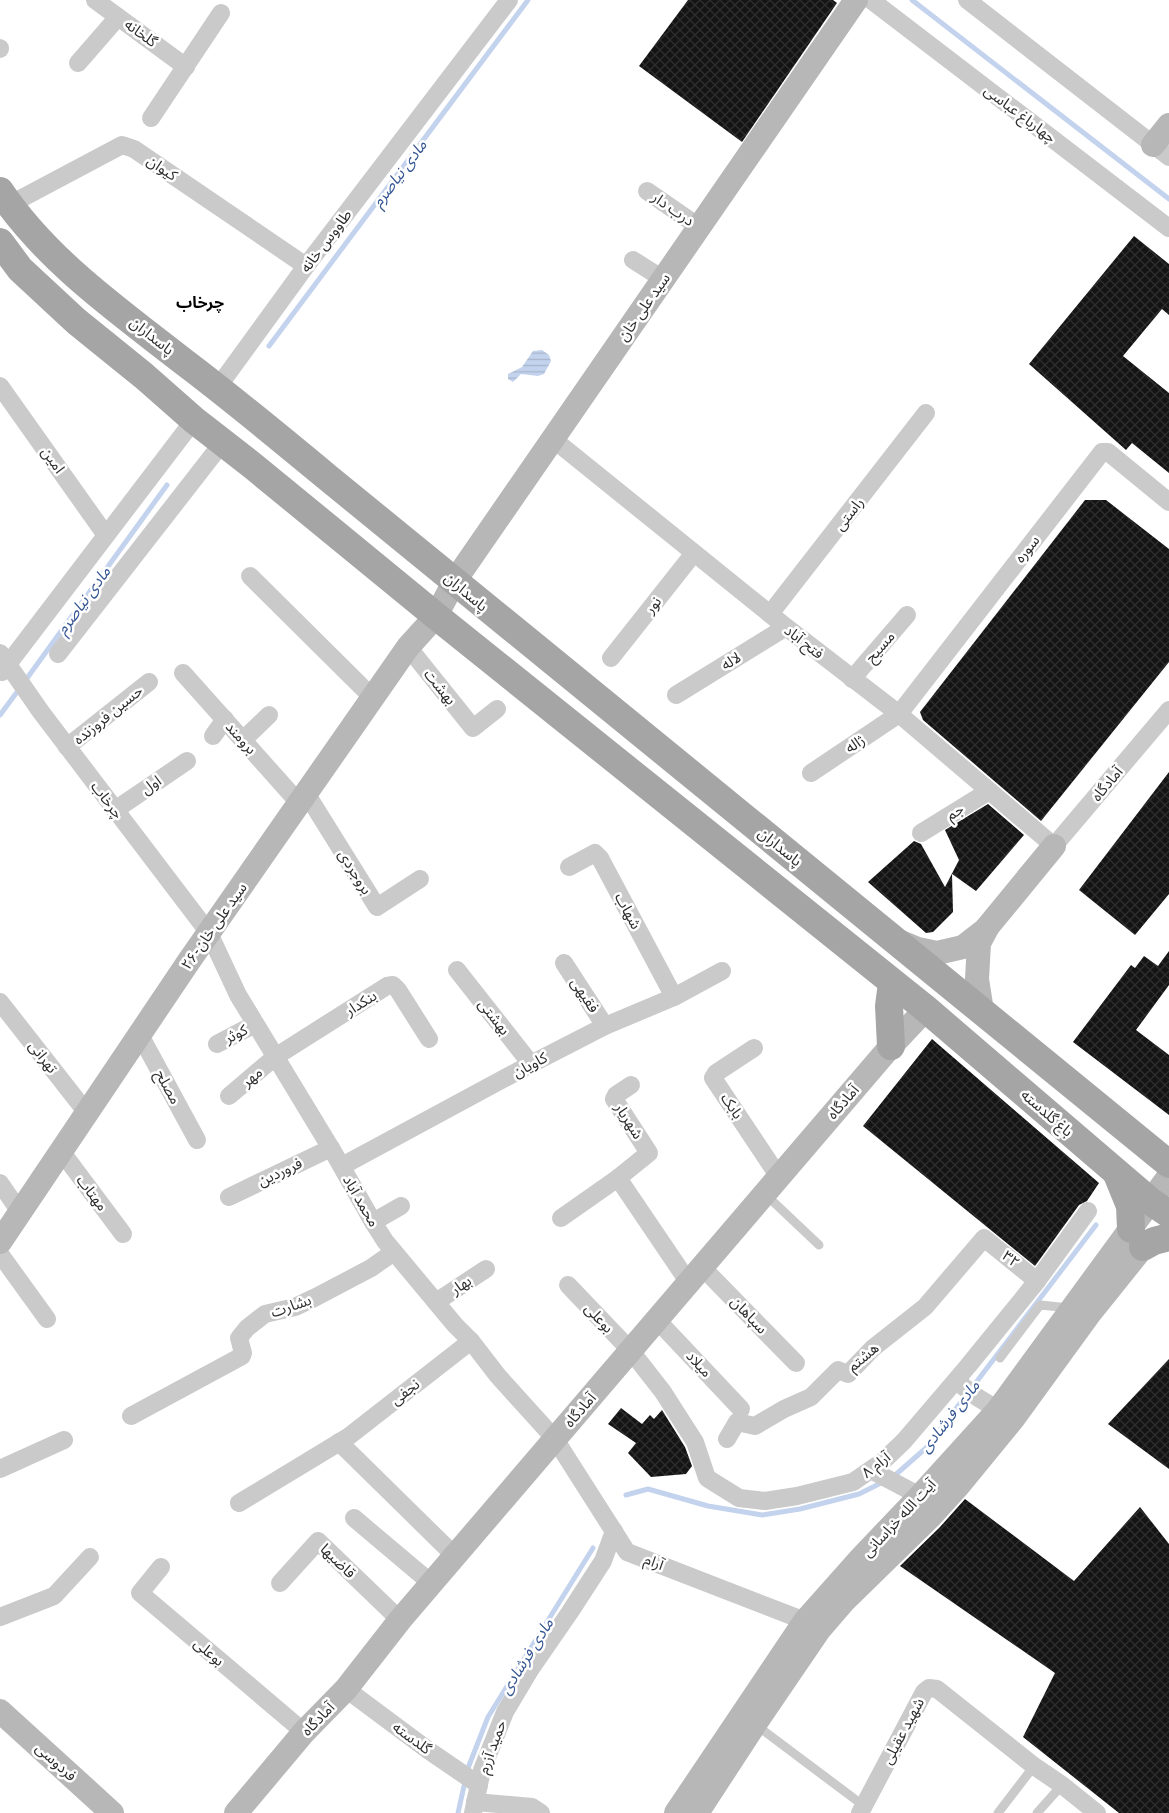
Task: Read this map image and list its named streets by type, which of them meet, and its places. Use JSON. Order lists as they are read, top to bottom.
{
  "streets": {
    "main road": [
      "سید علی خان",
      "پاسداران",
      "آمادگاه",
      "۲۶-سید علی خان",
      "باغ گلدسته",
      "آیت الله خراسانی",
      "فردوسی"
    ],
    "street": [
      "گلخانه",
      "چهارباغ عباسی",
      "کیوان",
      "درب دار",
      "طاووس خانه",
      "امین",
      "راستی",
      "سوره",
      "نور",
      "فتح آباد",
      "مسیح",
      "لاله",
      "بهشت",
      "حسین فروزنده",
      "برومند",
      "ژاله",
      "اول",
      "چرخاب",
      "جم",
      "بروجردی",
      "شهاب",
      "فقیهی",
      "بنکدار",
      "بهشتی",
      "کوثر",
      "تهرانی",
      "کاویان",
      "مهر",
      "مصلح",
      "بابک",
      "شهریار",
      "فروردین",
      "مهتاب",
      "محمد آباد",
      "۳۲",
      "بهار",
      "بشارت",
      "سپاهان",
      "بوعلی",
      "هشتم",
      "میلاد",
      "نجفی",
      "۸ آرام",
      "قاضیها",
      "آرام",
      "شهید عقیلی",
      "گلدسته",
      "حمید آزرم"
    ]
  },
  "crossings": [
    ["کیوان", "طاووس خانه"],
    ["کیوان", "پاسداران"],
    ["درب دار", "سید علی خان"],
    ["طاووس خانه", "پاسداران"],
    ["سید علی خان", "پاسداران"],
    ["سید علی خان", "فتح آباد"],
    ["سید علی خان", "۲۶-سید علی خان"],
    ["پاسداران", "آمادگاه"],
    ["راستی", "فتح آباد"],
    ["سوره", "فتح آباد"],
    ["سوره", "ژاله"],
    ["نور", "فتح آباد"],
    ["فتح آباد", "مسیح"],
    ["فتح آباد", "لاله"],
    ["فتح آباد", "ژاله"],
    ["فتح آباد", "آمادگاه"],
    ["فتح آباد", "جم"],
    ["بهشت", "۲۶-سید علی خان"],
    ["حسین فروزنده", "چرخاب"],
    ["برومند", "بروجردی"],
    ["برومند", "۲۶-سید علی خان"],
    ["آمادگاه", "بابک"],
    ["آمادگاه", "باغ گلدسته"],
    ["آمادگاه", "محمد آباد"],
    ["آمادگاه", "سپاهان"],
    ["آمادگاه", "بوعلی"],
    ["آمادگاه", "میلاد"],
    ["آمادگاه", "۸ آرام"],
    ["آمادگاه", "قاضیها"],
    ["آمادگاه", "آرام"],
    ["آمادگاه", "گلدسته"],
    ["اول", "چرخاب"],
    ["چرخاب", "۲۶-سید علی خان"],
    ["چرخاب", "محمد آباد"],
    ["بروجردی", "۲۶-سید علی خان"],
    ["شهاب", "کاویان"],
    ["۲۶-سید علی خان", "تهرانی"],
    ["۲۶-سید علی خان", "مصلح"],
    ["۲۶-سید علی خان", "مهتاب"],
    ["۲۶-سید علی خان", "محمد آباد"],
    ["فقیهی", "کاویان"],
    ["بنکدار", "مهر"],
    ["بنکدار", "محمد آباد"],
    ["بهشتی", "کاویان"],
    ["کوثر", "محمد آباد"],
    ["کاویان", "محمد آباد"],
    ["مهر", "محمد آباد"],
    ["فروردین", "محمد آباد"],
    ["محمد آباد", "بهار"],
    ["محمد آباد", "بشارت"],
    ["محمد آباد", "نجفی"],
    ["محمد آباد", "آرام"],
    ["۳۲", "هشتم"],
    ["۳۲", "۸ آرام"],
    ["بوعلی", "۸ آرام"],
    ["آیت الله خراسانی", "آرام"],
    ["آرام", "حمید آزرم"],
    ["گلدسته", "حمید آزرم"]
  ],
  "districts": ["چرخاب"],
  "water": ["مادی نیاصرم", "مادی فرشادی"]
}
